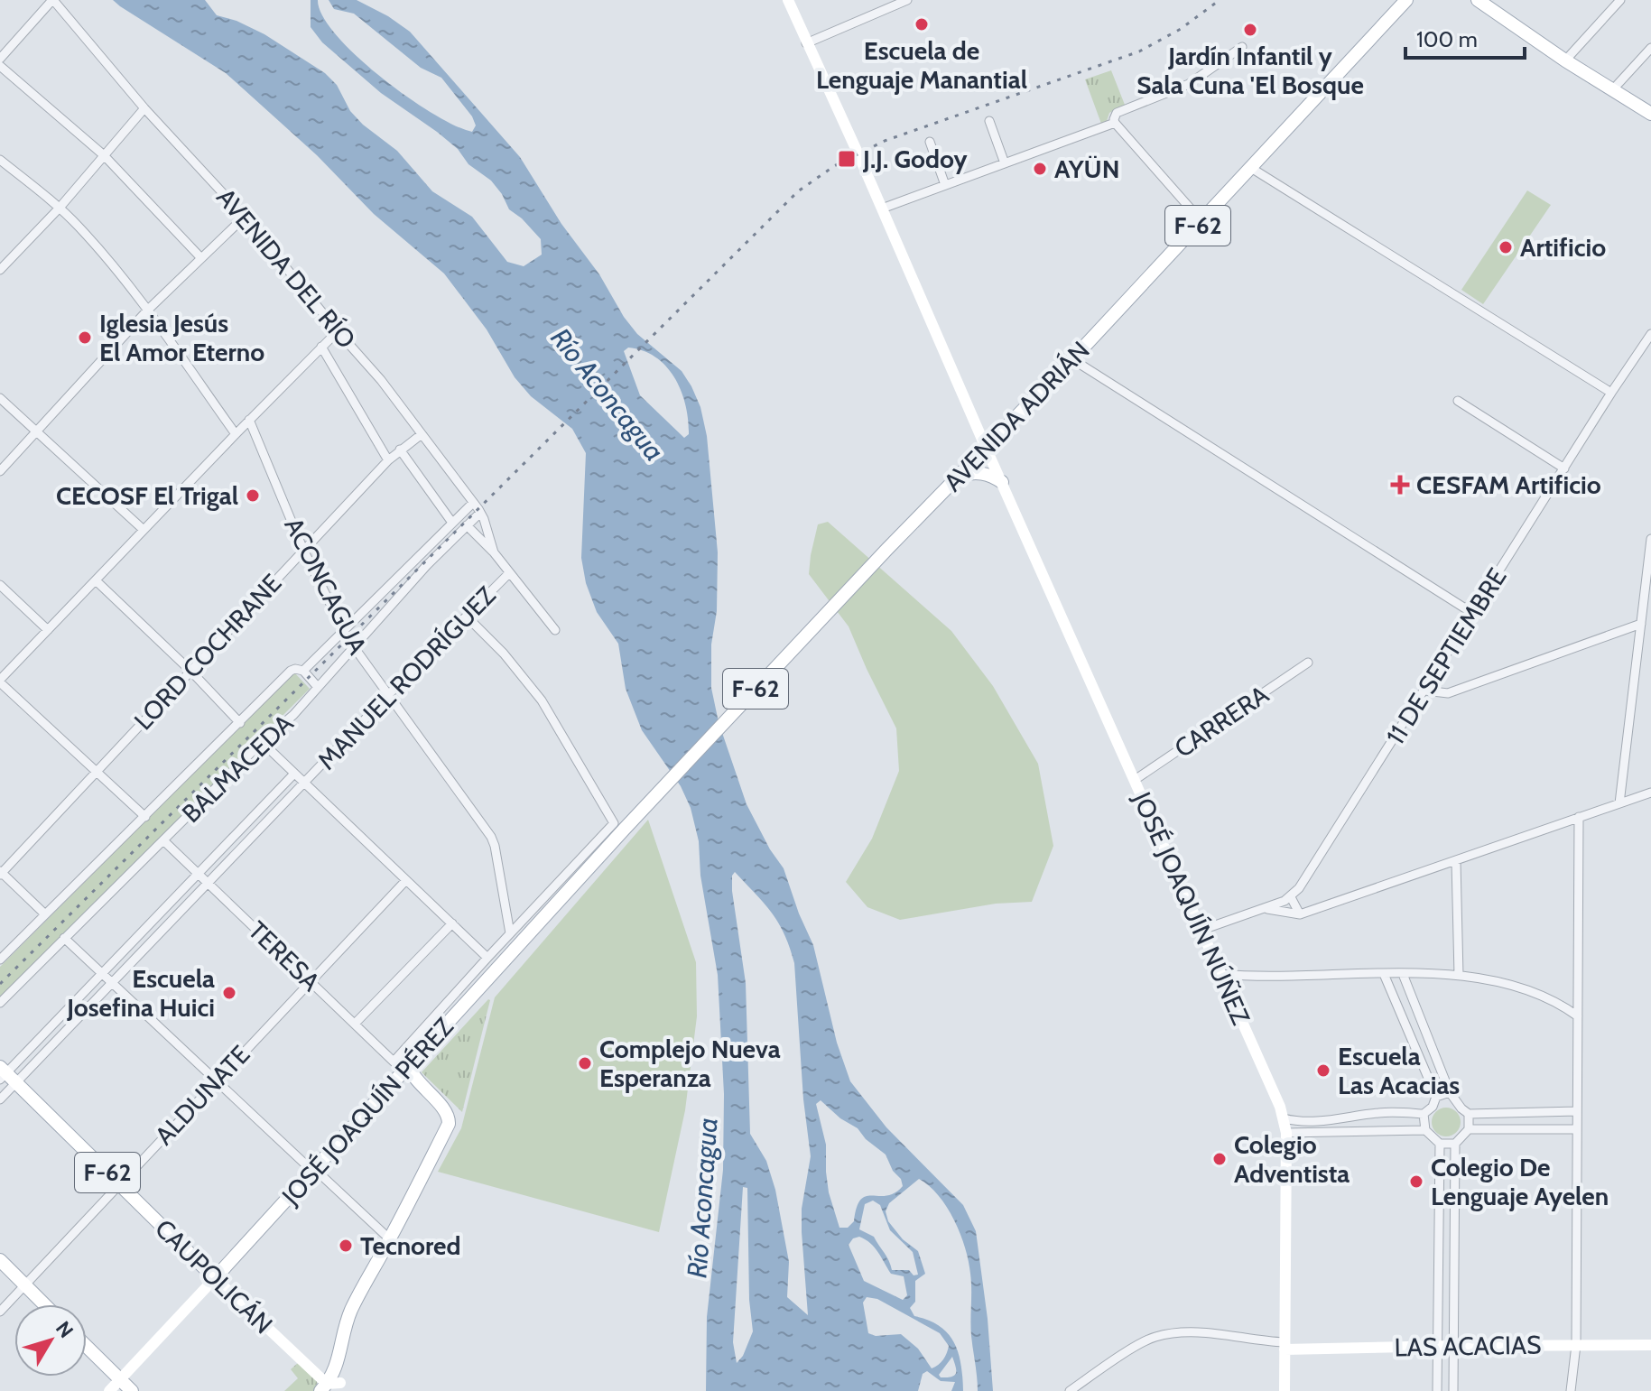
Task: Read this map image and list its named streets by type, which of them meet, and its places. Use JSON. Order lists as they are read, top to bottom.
{
  "streets": {
    "main road": [
      "F-62",
      "AVENIDA ADRIÁN",
      "TERESA",
      "JOSÉ JOAQUÍN PÉREZ",
      "CAUPOLICÁN"
    ],
    "street": [
      "AVENIDA DEL RÍO",
      "ACONCAGUA",
      "LORD COCHRANE",
      "11 DE SEPTIEMBRE",
      "MANUEL RODRÍGUEZ",
      "CARRERA",
      "BALMACEDA",
      "JOSÉ JOAQUÍN NÚÑEZ",
      "ALDUNATE",
      "LAS ACACIAS"
    ]
  },
  "crossings": [
    ["AVENIDA DEL RÍO", "LORD COCHRANE"],
    ["AVENIDA DEL RÍO", "MANUEL RODRÍGUEZ"],
    ["AVENIDA DEL RÍO", "BALMACEDA"],
    ["AVENIDA ADRIÁN", "JOSÉ JOAQUÍN NÚÑEZ"],
    ["AVENIDA ADRIÁN", "JOSÉ JOAQUÍN PÉREZ"],
    ["ACONCAGUA", "LORD COCHRANE"],
    ["ACONCAGUA", "MANUEL RODRÍGUEZ"],
    ["ACONCAGUA", "BALMACEDA"],
    ["ACONCAGUA", "JOSÉ JOAQUÍN PÉREZ"],
    ["MANUEL RODRÍGUEZ", "TERESA"],
    ["MANUEL RODRÍGUEZ", "CAUPOLICÁN"],
    ["CARRERA", "JOSÉ JOAQUÍN NÚÑEZ"],
    ["BALMACEDA", "TERESA"],
    ["JOSÉ JOAQUÍN NÚÑEZ", "LAS ACACIAS"],
    ["TERESA", "ALDUNATE"],
    ["TERESA", "JOSÉ JOAQUÍN PÉREZ"],
    ["ALDUNATE", "CAUPOLICÁN"],
    ["JOSÉ JOAQUÍN PÉREZ", "CAUPOLICÁN"]
  ],
  "water": ["Río Aconcagua"],
  "places": {
    "other": [
      "Escuela de Lenguaje Manantial",
      "Jardín Infantil y Sala Cuna 'El Bosque",
      "AYÜN",
      "Artificio",
      "Iglesia Jesús El Amor Eterno",
      "CECOSF El Trigal",
      "Escuela Josefina Huici",
      "Complejo Nueva Esperanza",
      "Escuela Las Acacias",
      "Colegio Adventista",
      "Colegio De Lenguaje Ayelen",
      "Tecnored"
    ],
    "transit": ["J.J. Godoy"],
    "health": ["CESFAM Artificio"]
  },
  "scale_bar": "100 m",
  "north": "top right"
}
